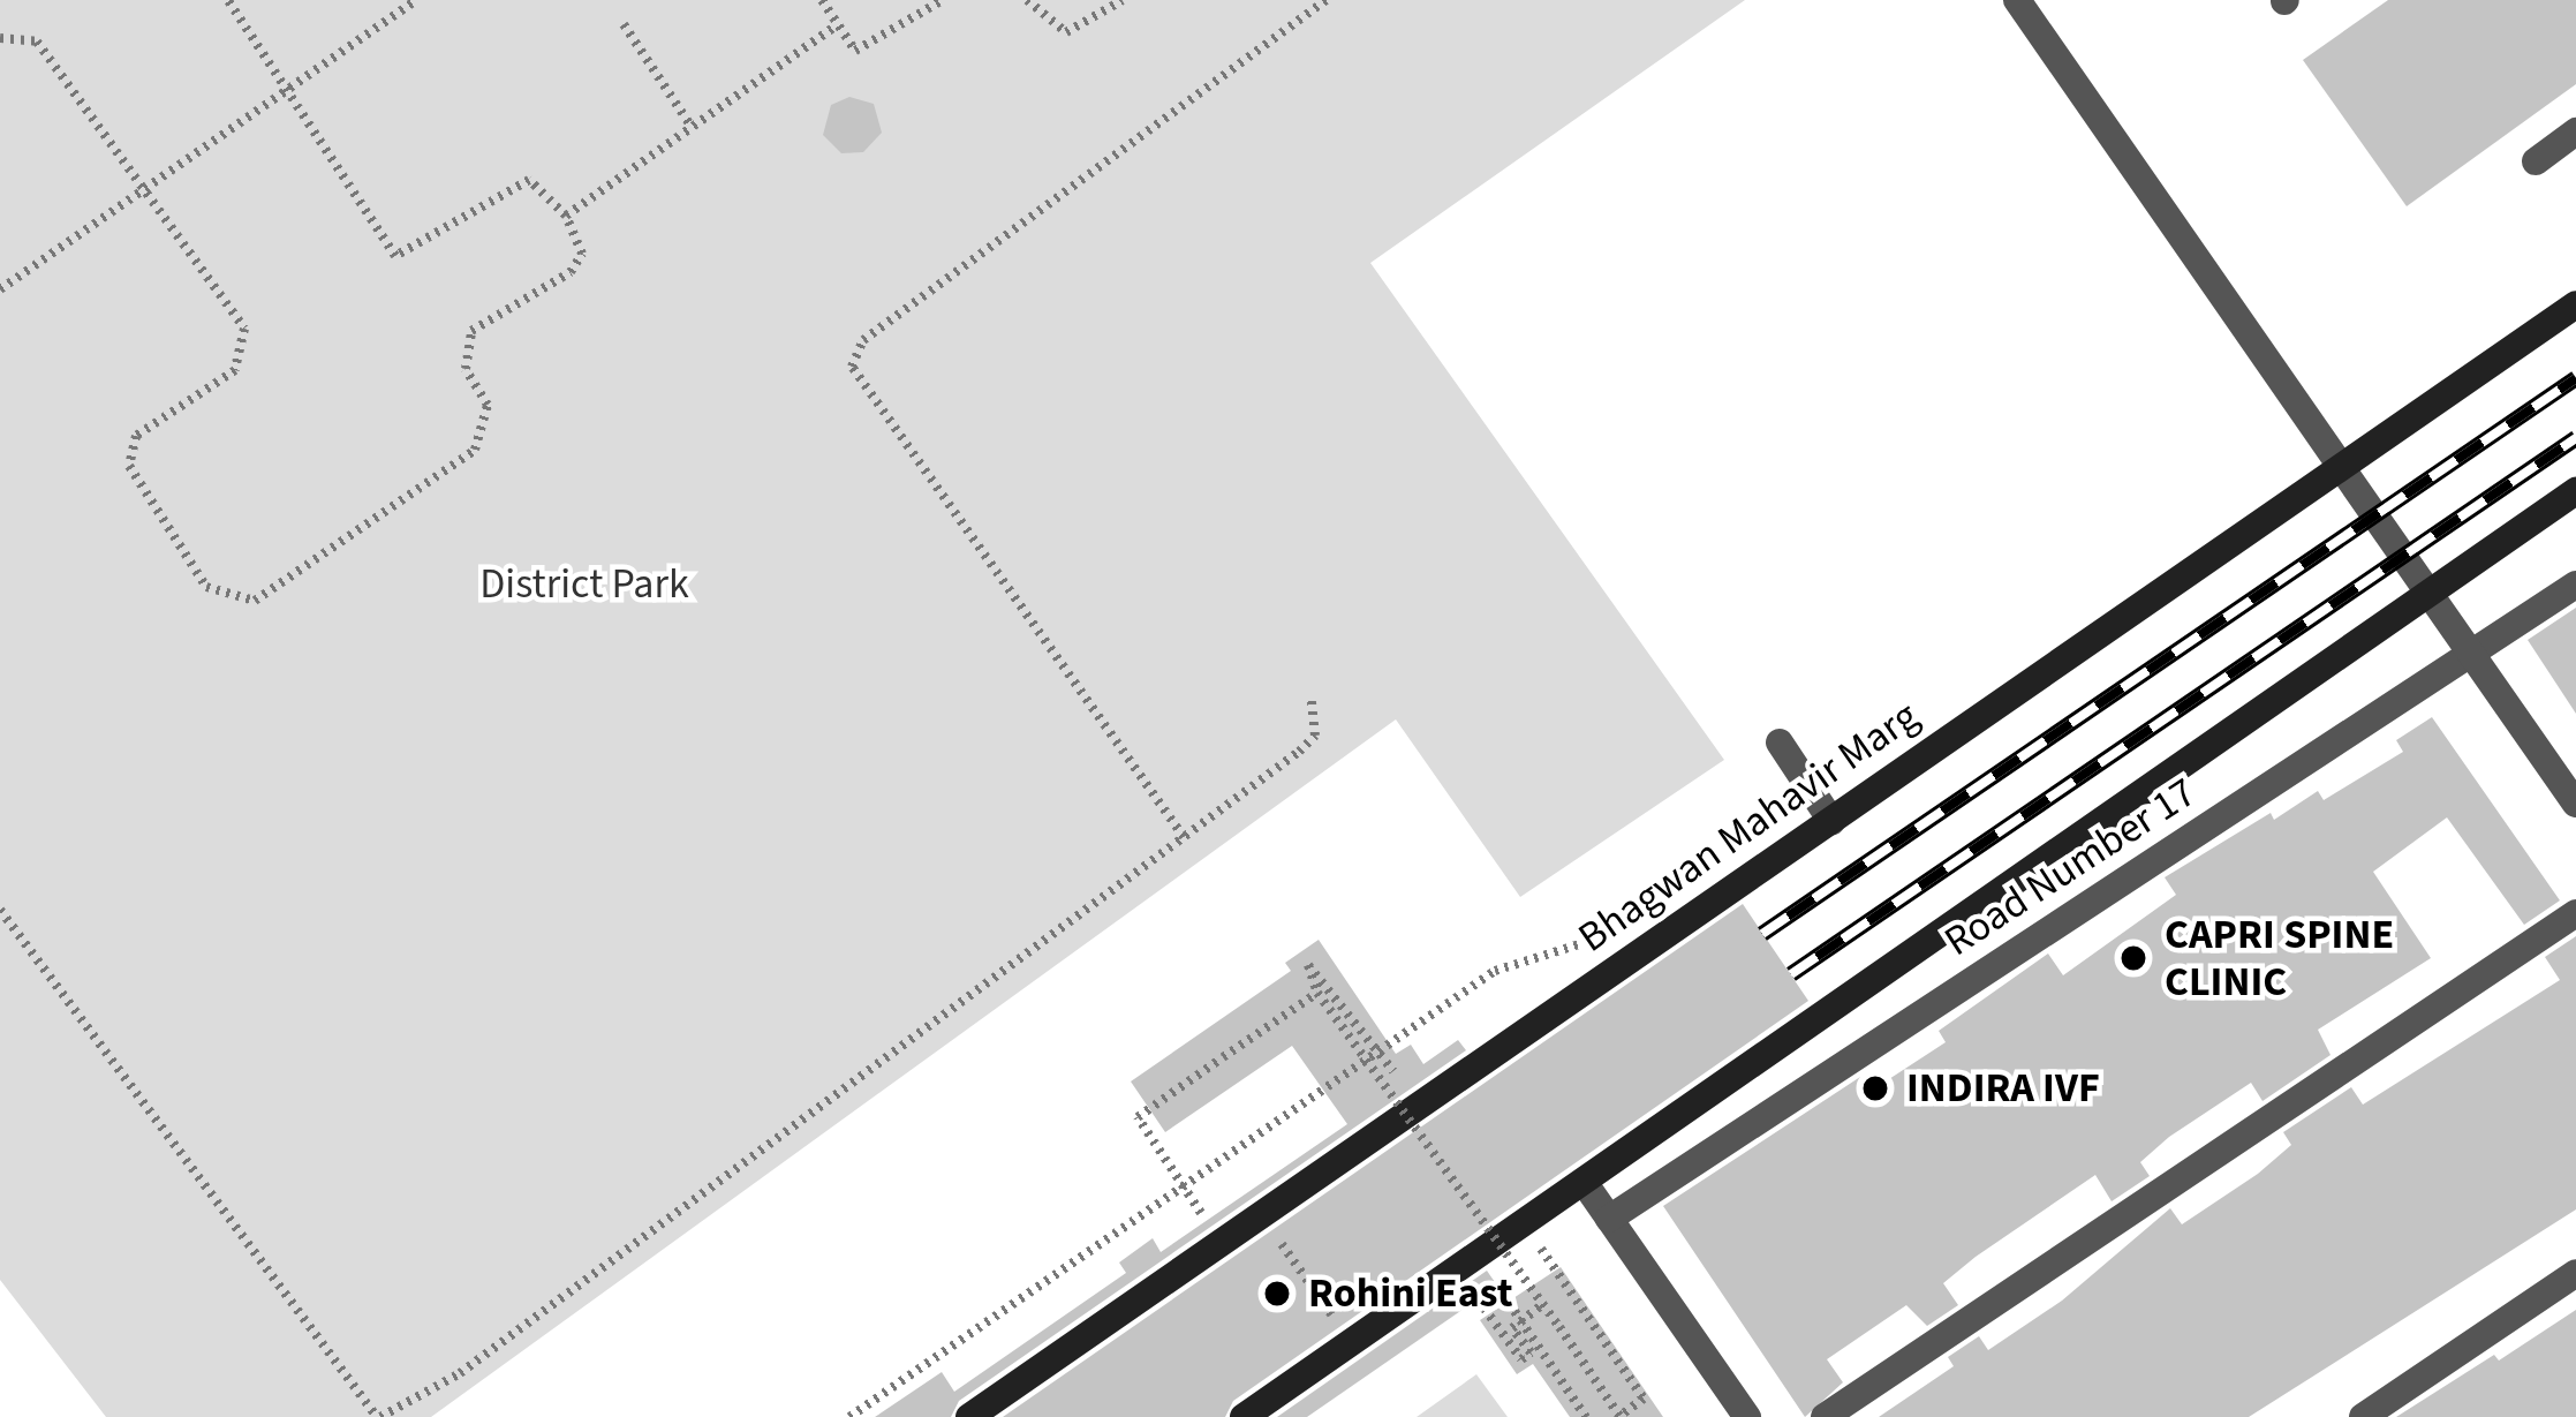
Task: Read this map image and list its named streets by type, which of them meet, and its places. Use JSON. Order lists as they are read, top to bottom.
{
  "streets": {
    "main road": ["Bhagwan Mahavir Marg"],
    "street": ["Road Number 17"]
  },
  "parks": ["District Park"],
  "places": ["CAPRI SPINE CLINIC", "INDIRA IVF", "Rohini East"]
}
